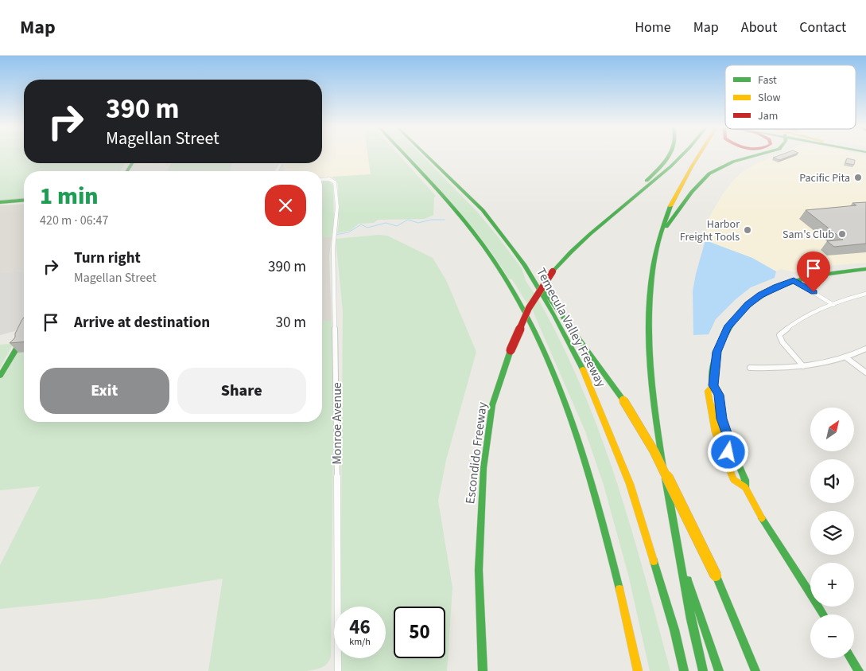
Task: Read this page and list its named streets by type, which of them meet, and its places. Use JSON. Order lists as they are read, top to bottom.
{
  "streets": {
    "main road": ["Temecula Valley Freeway", "Escondido Freeway"],
    "street": ["Monroe Avenue"]
  },
  "places": ["Pacific Pita", "Harbor Freight Tools", "Sam's Club"],
  "legend": ["Fast", "Slow", "Jam"],
  "north": "top right",
  "page": {
    "header": "Map",
    "nav": [
      "Home",
      "Map",
      "About",
      "Contact"
    ],
    "turn": ["390 m", "Magellan Street"],
    "heading": ["1 min", "420 m · 06:47"],
    "list": [
      {
        "name": "Turn right",
        "note": "Magellan Street",
        "value": "390 m"
      },
      {
        "name": "Arrive at destination",
        "value": "30 m"
      }
    ],
    "buttons": ["Exit", "Share"],
    "map_buttons": ["+", "−"],
    "speed": "46 km/h",
    "limit": "50"
  }
}
